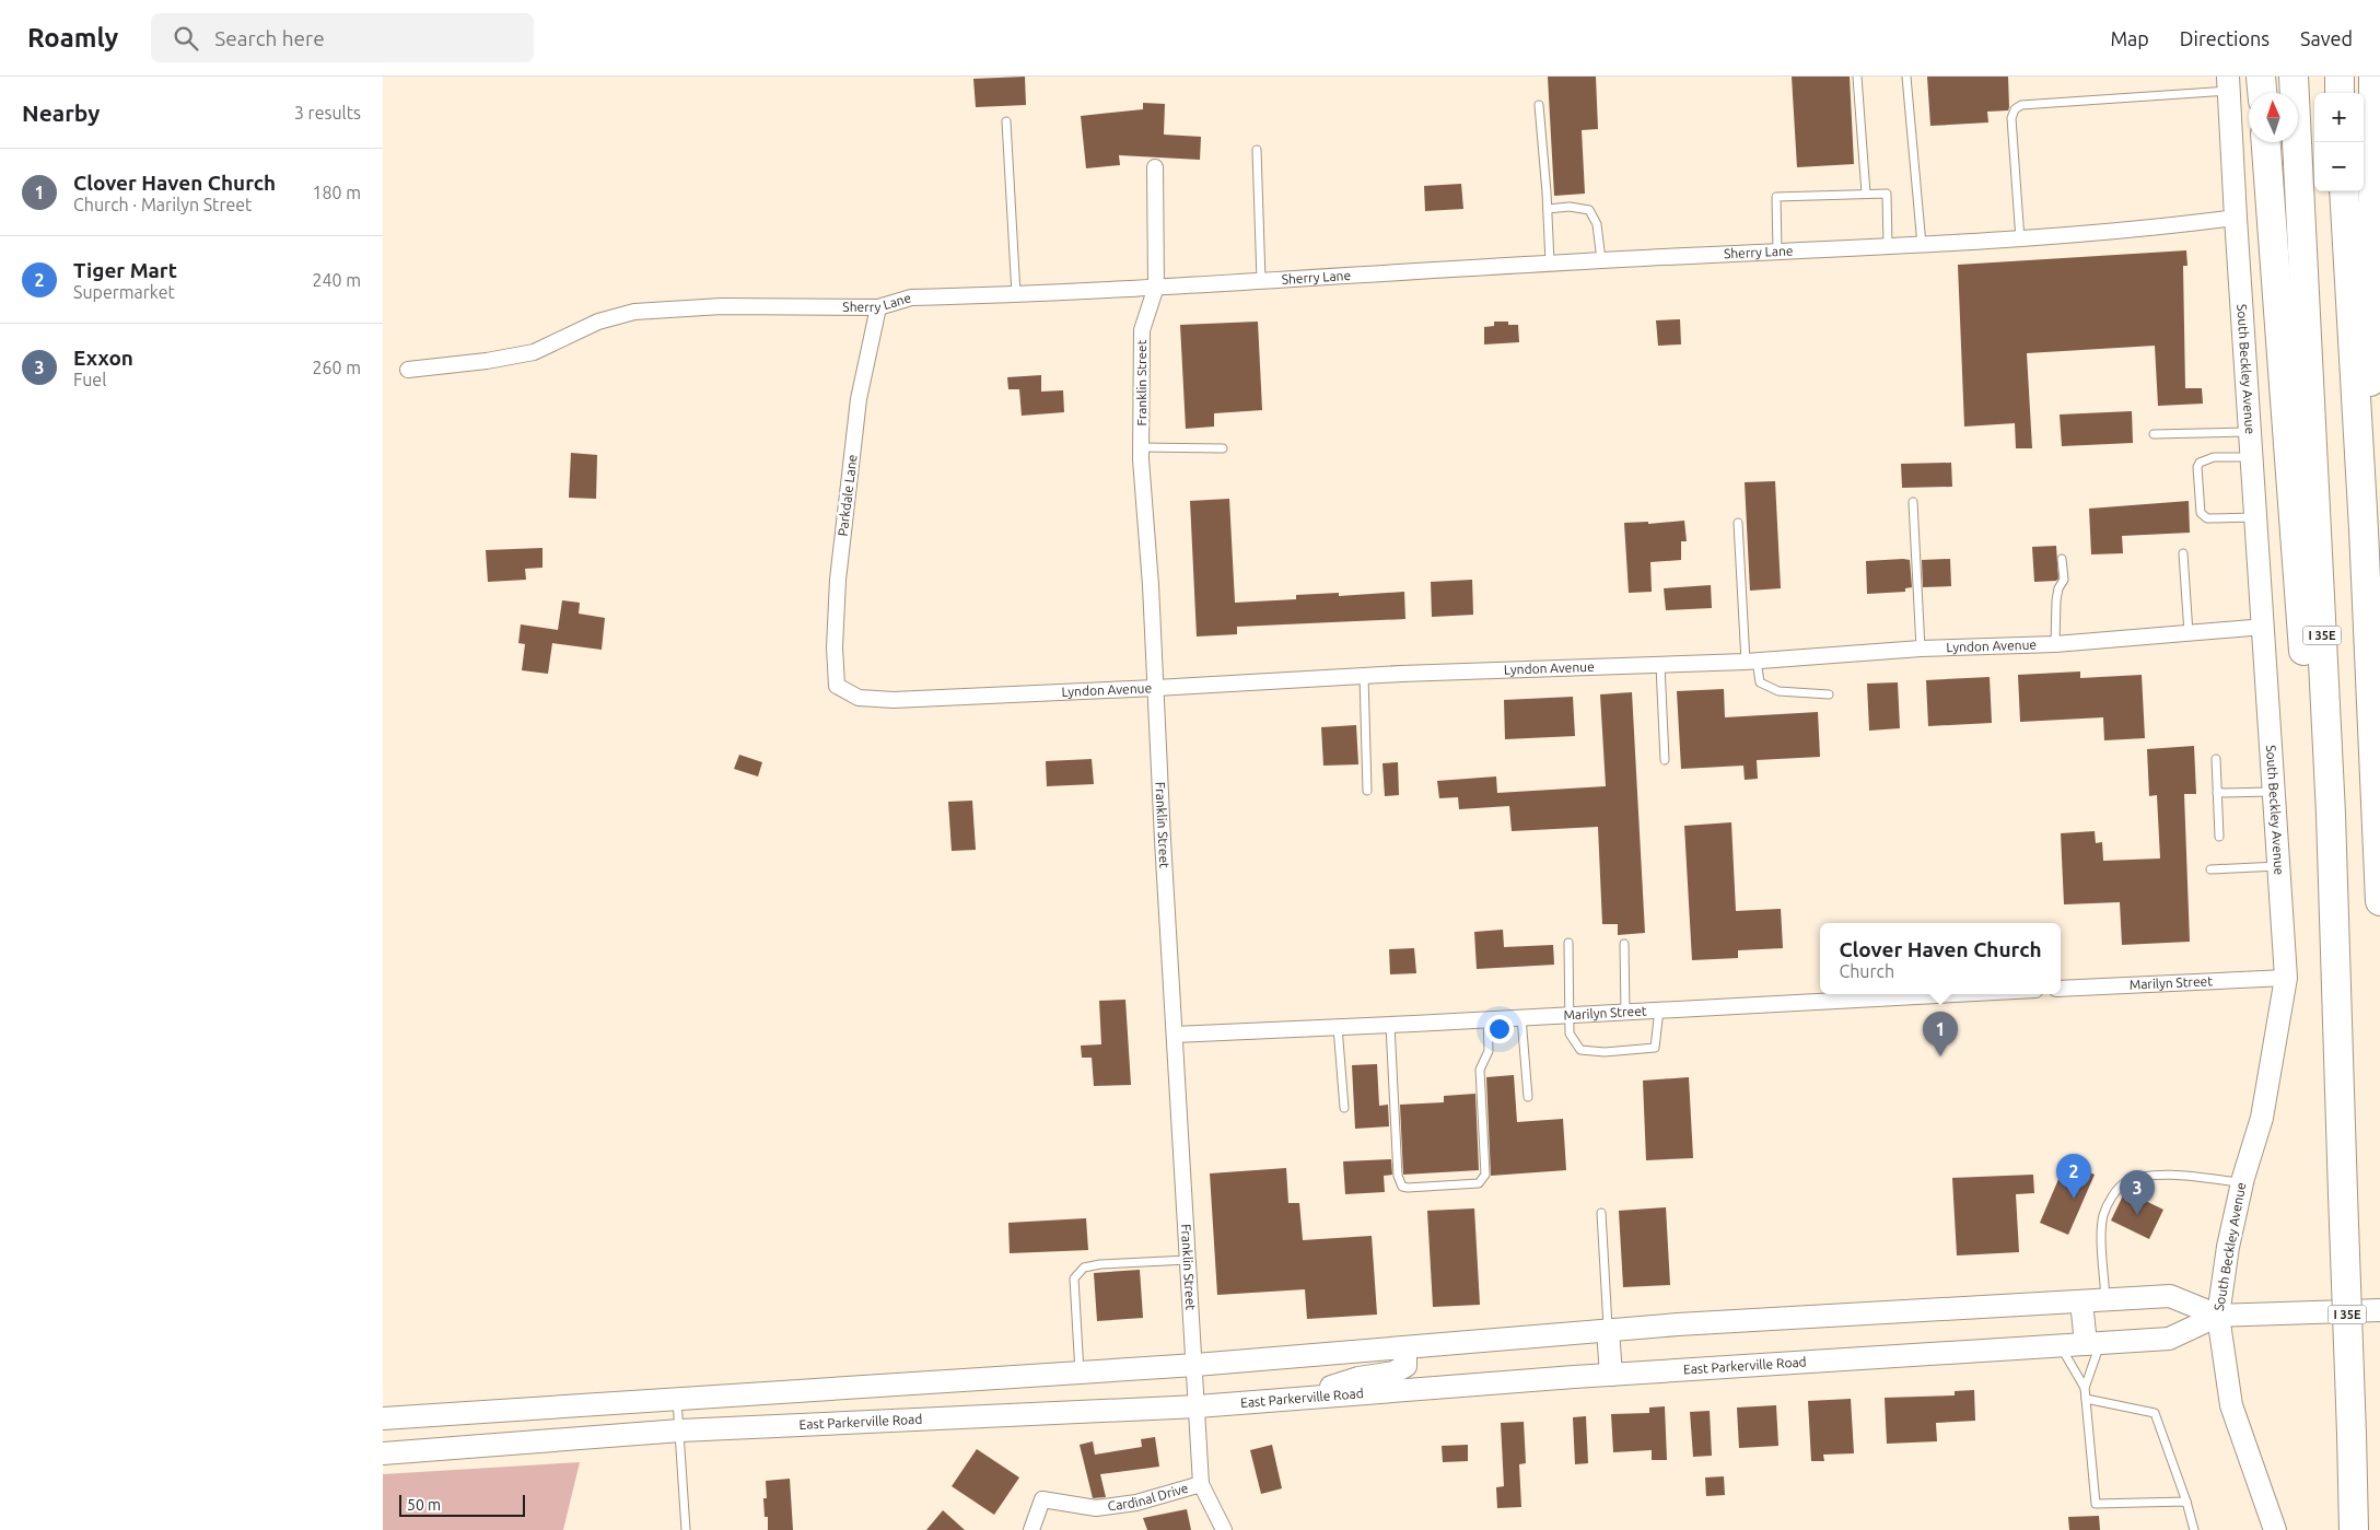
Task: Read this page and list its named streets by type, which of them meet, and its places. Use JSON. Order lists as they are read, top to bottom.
{
  "streets": {
    "highway": ["I 35E"],
    "main road": ["South Beckley Avenue", "East Parkerville Road"],
    "street": [
      "Sherry Lane",
      "Franklin Street",
      "Parkdale Lane",
      "Lyndon Avenue",
      "Marilyn Street",
      "Cardinal Drive"
    ]
  },
  "crossings": [
    ["Sherry Lane", "South Beckley Avenue"],
    ["Sherry Lane", "Franklin Street"],
    ["Sherry Lane", "Parkdale Lane"],
    ["South Beckley Avenue", "Lyndon Avenue"],
    ["South Beckley Avenue", "Marilyn Street"],
    ["South Beckley Avenue", "East Parkerville Road"],
    ["Franklin Street", "Lyndon Avenue"],
    ["Franklin Street", "Marilyn Street"],
    ["Franklin Street", "East Parkerville Road"],
    ["Franklin Street", "Cardinal Drive"],
    ["Parkdale Lane", "Lyndon Avenue"]
  ],
  "scale_bar": "50 m",
  "north": "top",
  "page": {
    "header": "Roamly",
    "search": "Search here",
    "nav": ["Map", "Directions", "Saved"],
    "heading": ["Nearby", "3 results"],
    "map_buttons": ["+", "−"],
    "list": [
      {
        "mark": "1",
        "name": "Clover Haven Church",
        "note": "Church · Marilyn Street",
        "value": "180 m"
      },
      {
        "mark": "2",
        "name": "Tiger Mart",
        "note": "Supermarket",
        "value": "240 m"
      },
      {
        "mark": "3",
        "name": "Exxon",
        "note": "Fuel",
        "value": "260 m"
      }
    ],
    "popup": ["Clover Haven Church", "Church"],
    "pins": ["1", "2", "3"],
    "scale": "50 m"
  }
}
